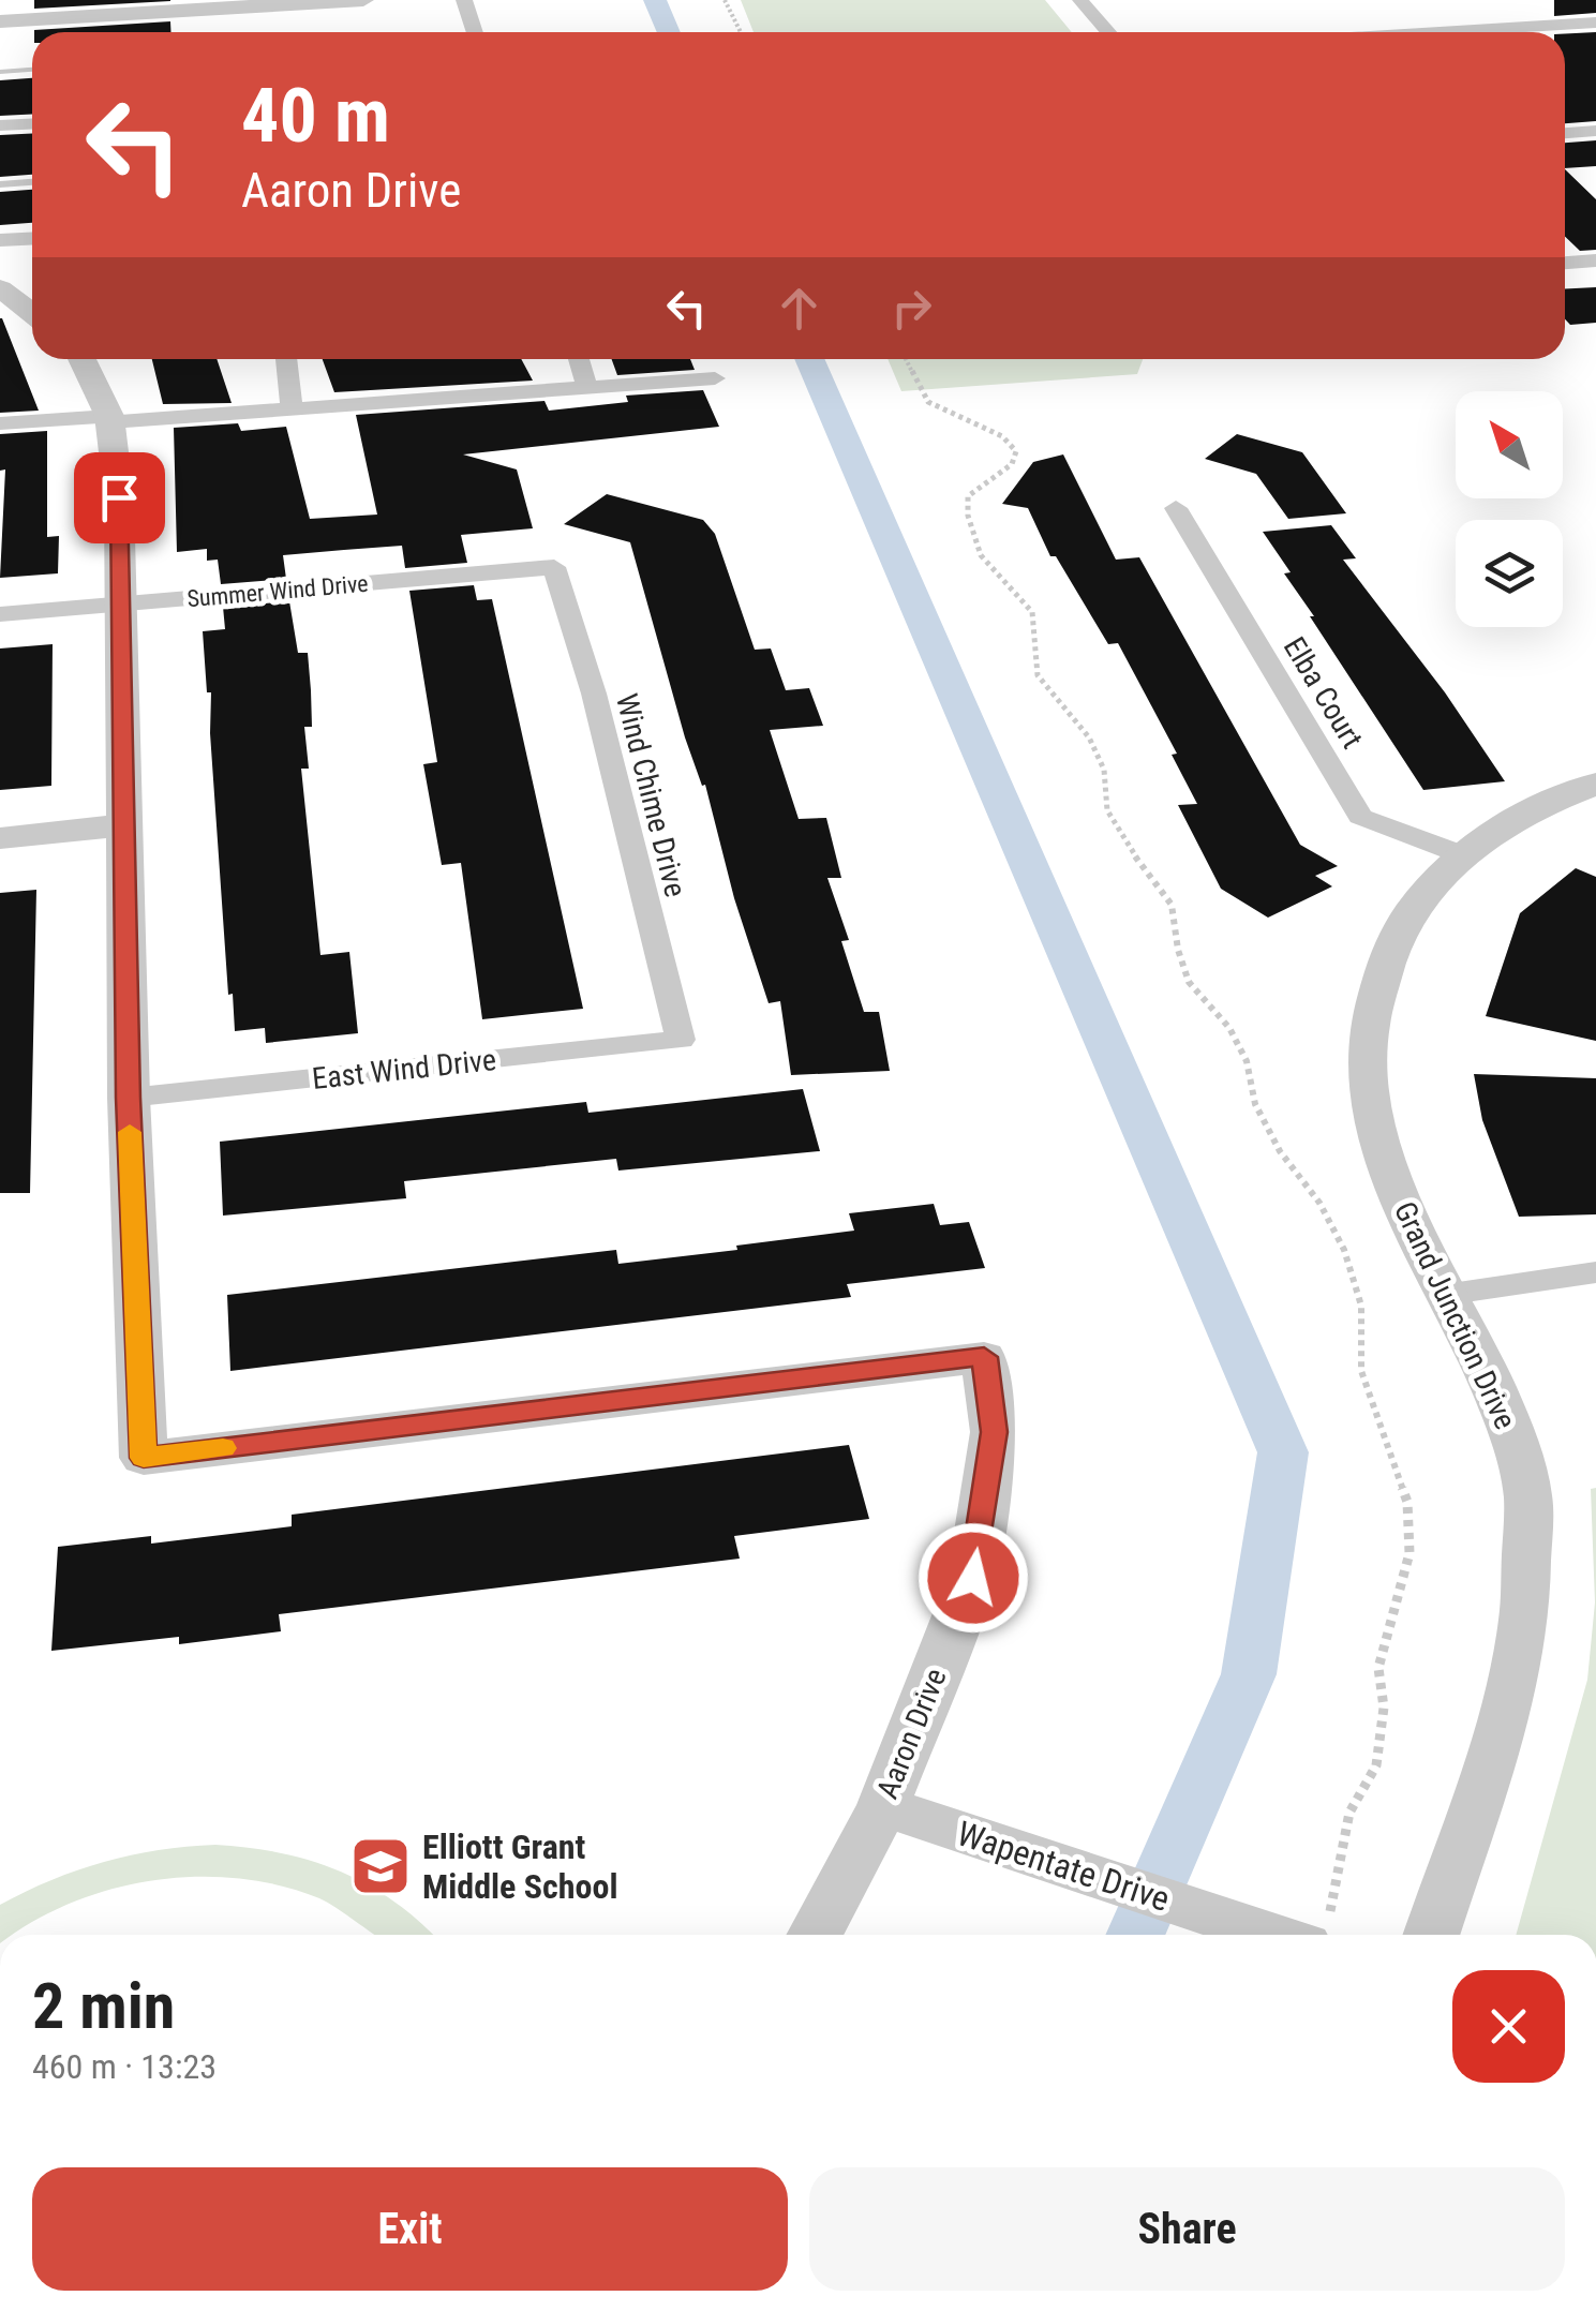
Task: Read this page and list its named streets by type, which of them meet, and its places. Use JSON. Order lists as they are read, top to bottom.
{
  "streets": {
    "street": [
      "Summer Wind Drive",
      "Elba Court",
      "Wind Chime Drive",
      "East Wind Drive",
      "Grand Junction Drive",
      "Aaron Drive",
      "Wapentate Drive"
    ]
  },
  "crossings": [
    ["Summer Wind Drive", "Wind Chime Drive"],
    ["Summer Wind Drive", "Aaron Drive"],
    ["Elba Court", "Grand Junction Drive"],
    ["Wind Chime Drive", "East Wind Drive"],
    ["East Wind Drive", "Aaron Drive"],
    ["Aaron Drive", "Wapentate Drive"]
  ],
  "places": {
    "school or university": ["Elliott Grant Middle School"]
  },
  "north": "top left",
  "page": {
    "turn": ["40 m", "Aaron Drive"],
    "heading": ["2 min", "460 m · 13:23"],
    "buttons": ["Exit", "Share"]
  }
}
